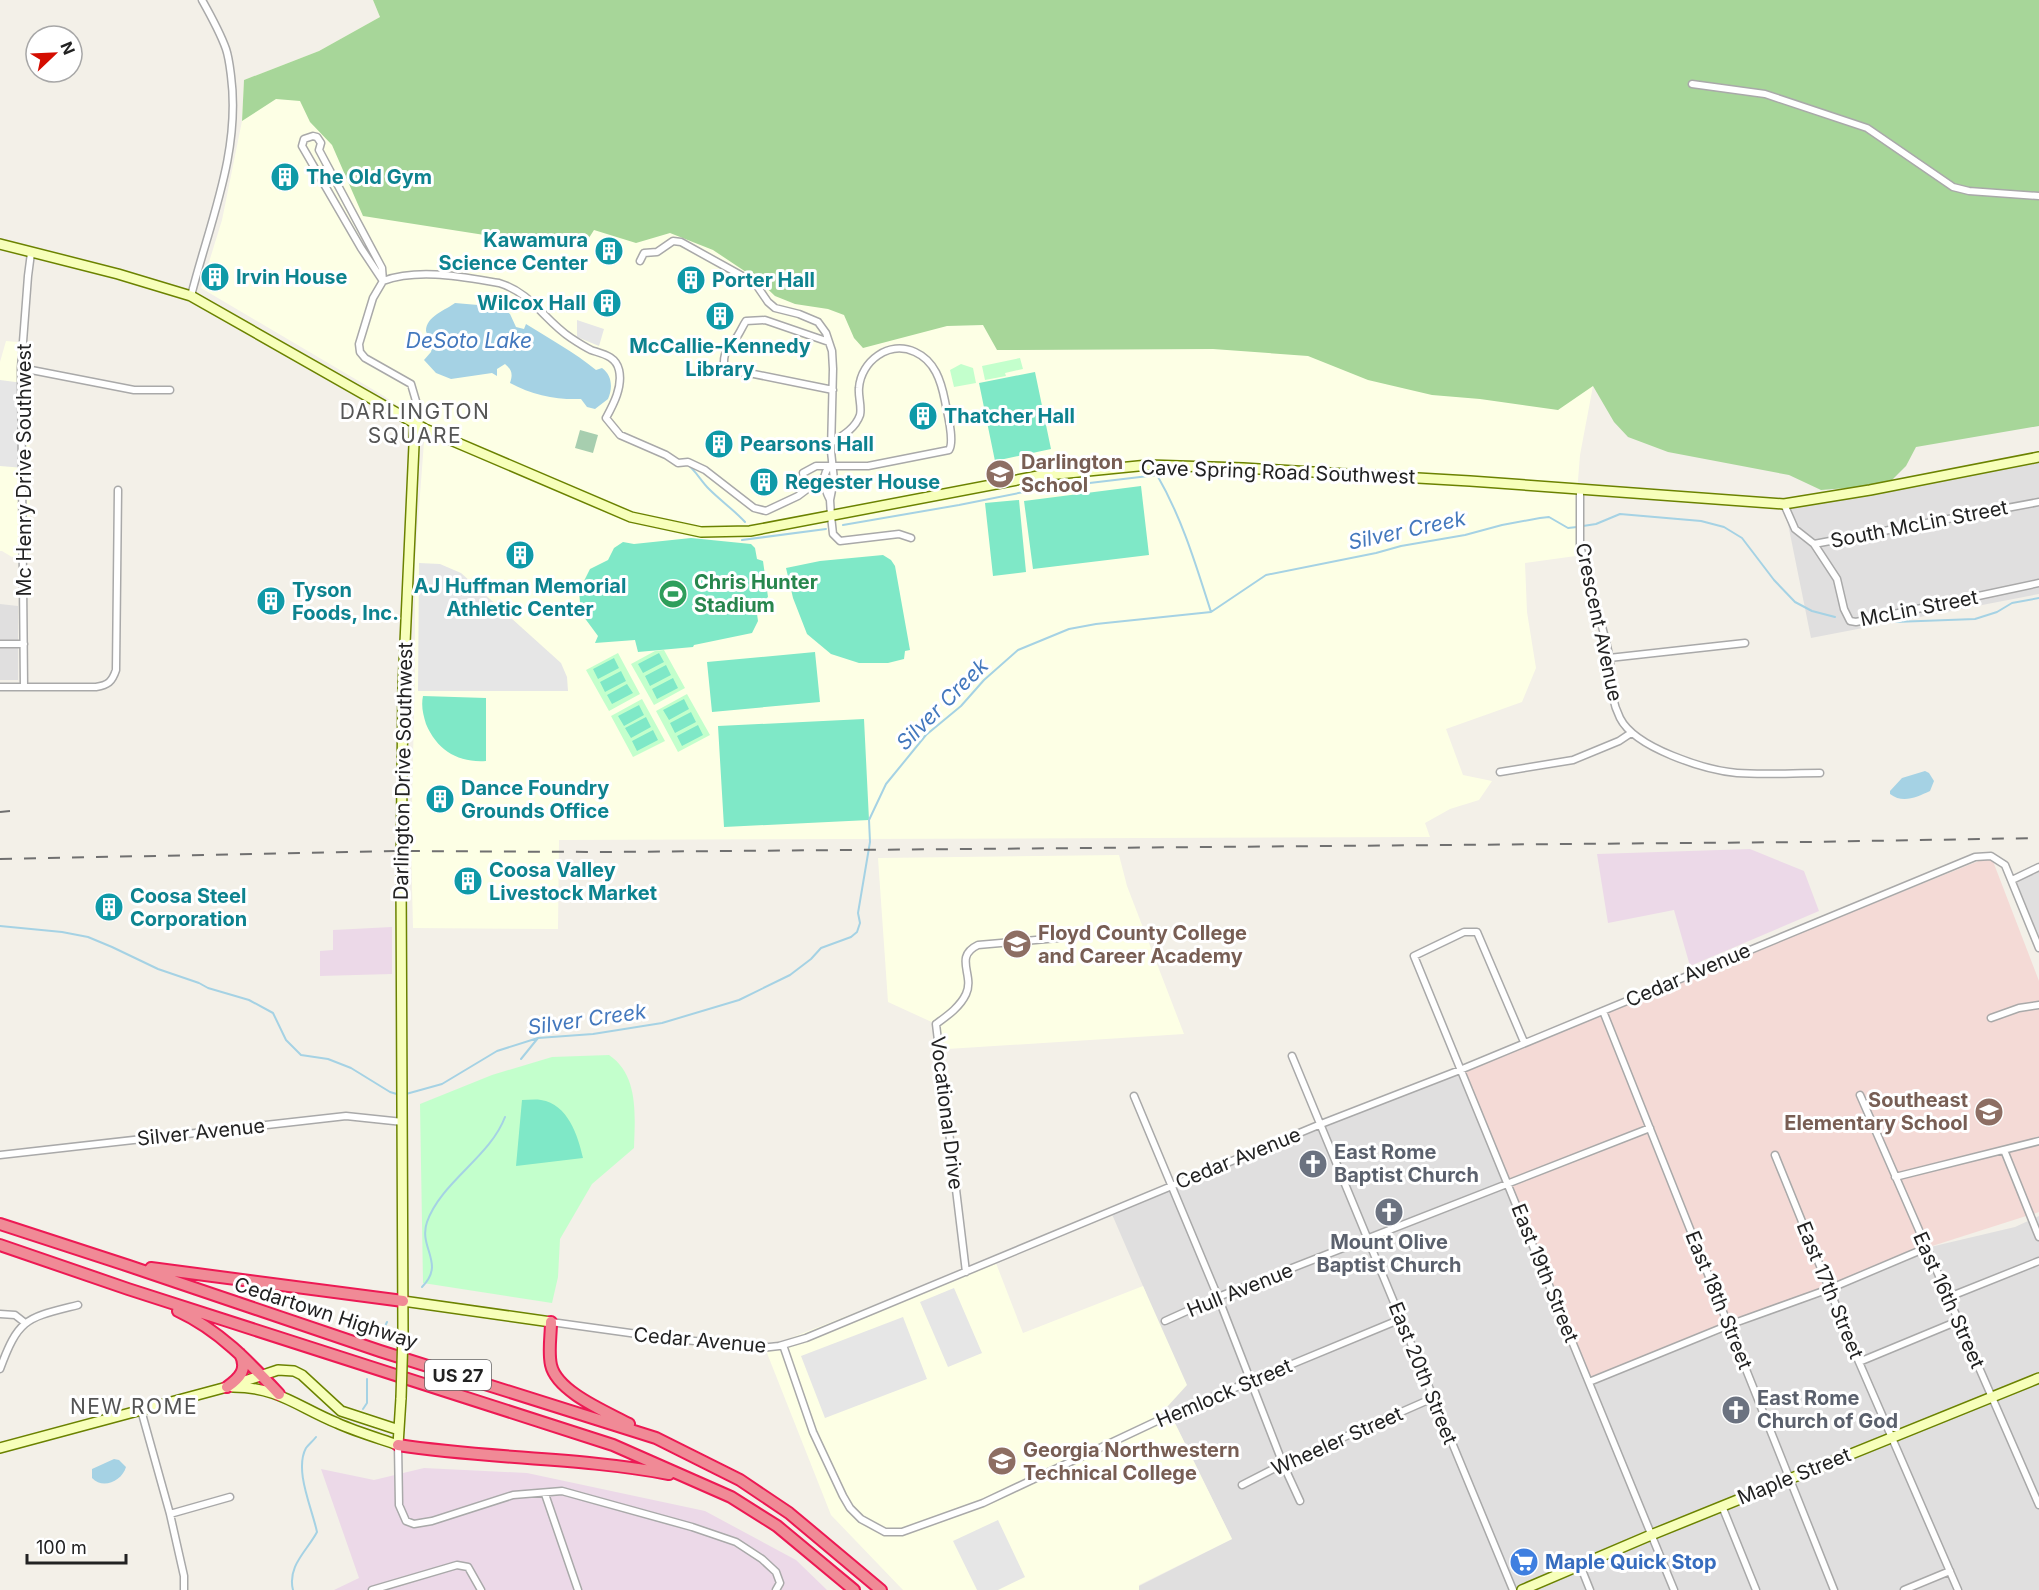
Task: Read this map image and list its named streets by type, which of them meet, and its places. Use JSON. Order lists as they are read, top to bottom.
{
  "streets": {
    "highway": ["Cedartown Highway", "US 27"],
    "street": [
      "Mc Henry Drive Southwest",
      "Cave Spring Road Southwest",
      "South McLin Street",
      "McLin Street",
      "Crescent Avenue",
      "Darlington Drive Southwest",
      "Cedar Avenue",
      "Vocational Drive",
      "Silver Avenue",
      "East 19th Street",
      "Hull Avenue",
      "East 17th Street",
      "East 18th Street",
      "East 16th Street",
      "East 20th Street",
      "Hemlock Street",
      "Wheeler Street",
      "Maple Street"
    ]
  },
  "crossings": [
    ["Mc Henry Drive Southwest", "Cave Spring Road Southwest"],
    ["Cave Spring Road Southwest", "South McLin Street"],
    ["Cave Spring Road Southwest", "Crescent Avenue"],
    ["Cave Spring Road Southwest", "Darlington Drive Southwest"],
    ["South McLin Street", "McLin Street"],
    ["Darlington Drive Southwest", "Cedar Avenue"],
    ["Darlington Drive Southwest", "Silver Avenue"],
    ["Cedar Avenue", "Vocational Drive"],
    ["Cedar Avenue", "East 19th Street"],
    ["Cedar Avenue", "East 18th Street"],
    ["Cedar Avenue", "East 20th Street"],
    ["Cedar Avenue", "Hemlock Street"],
    ["East 19th Street", "Hull Avenue"],
    ["East 19th Street", "Maple Street"],
    ["Hull Avenue", "East 18th Street"],
    ["Hull Avenue", "East 20th Street"],
    ["East 17th Street", "Maple Street"],
    ["East 18th Street", "Maple Street"],
    ["East 16th Street", "Maple Street"],
    ["East 20th Street", "Hemlock Street"],
    ["East 20th Street", "Wheeler Street"]
  ],
  "districts": ["DARLINGTON SQUARE", "NEW ROME"],
  "water": ["DeSoto Lake", "Silver Creek"],
  "places": {
    "building": [
      "The Old Gym",
      "Kawamura Science Center",
      "Irvin House",
      "Porter Hall",
      "Wilcox Hall",
      "McCallie-Kennedy Library",
      "Thatcher Hall",
      "Pearsons Hall",
      "Regester House",
      "AJ Huffman Memorial Athletic Center",
      "Tyson Foods, Inc.",
      "Dance Foundry Grounds Office",
      "Coosa Valley Livestock Market",
      "Coosa Steel Corporation"
    ],
    "school or university": [
      "Darlington School",
      "Floyd County College and Career Academy",
      "Southeast Elementary School",
      "Georgia Northwestern Technical College"
    ],
    "sports": ["Chris Hunter Stadium"],
    "church": ["East Rome Baptist Church", "Mount Olive Baptist Church", "East Rome Church of God"],
    "supermarket": ["Maple Quick Stop"]
  },
  "scale_bar": "100 m",
  "north": "top right"
}
